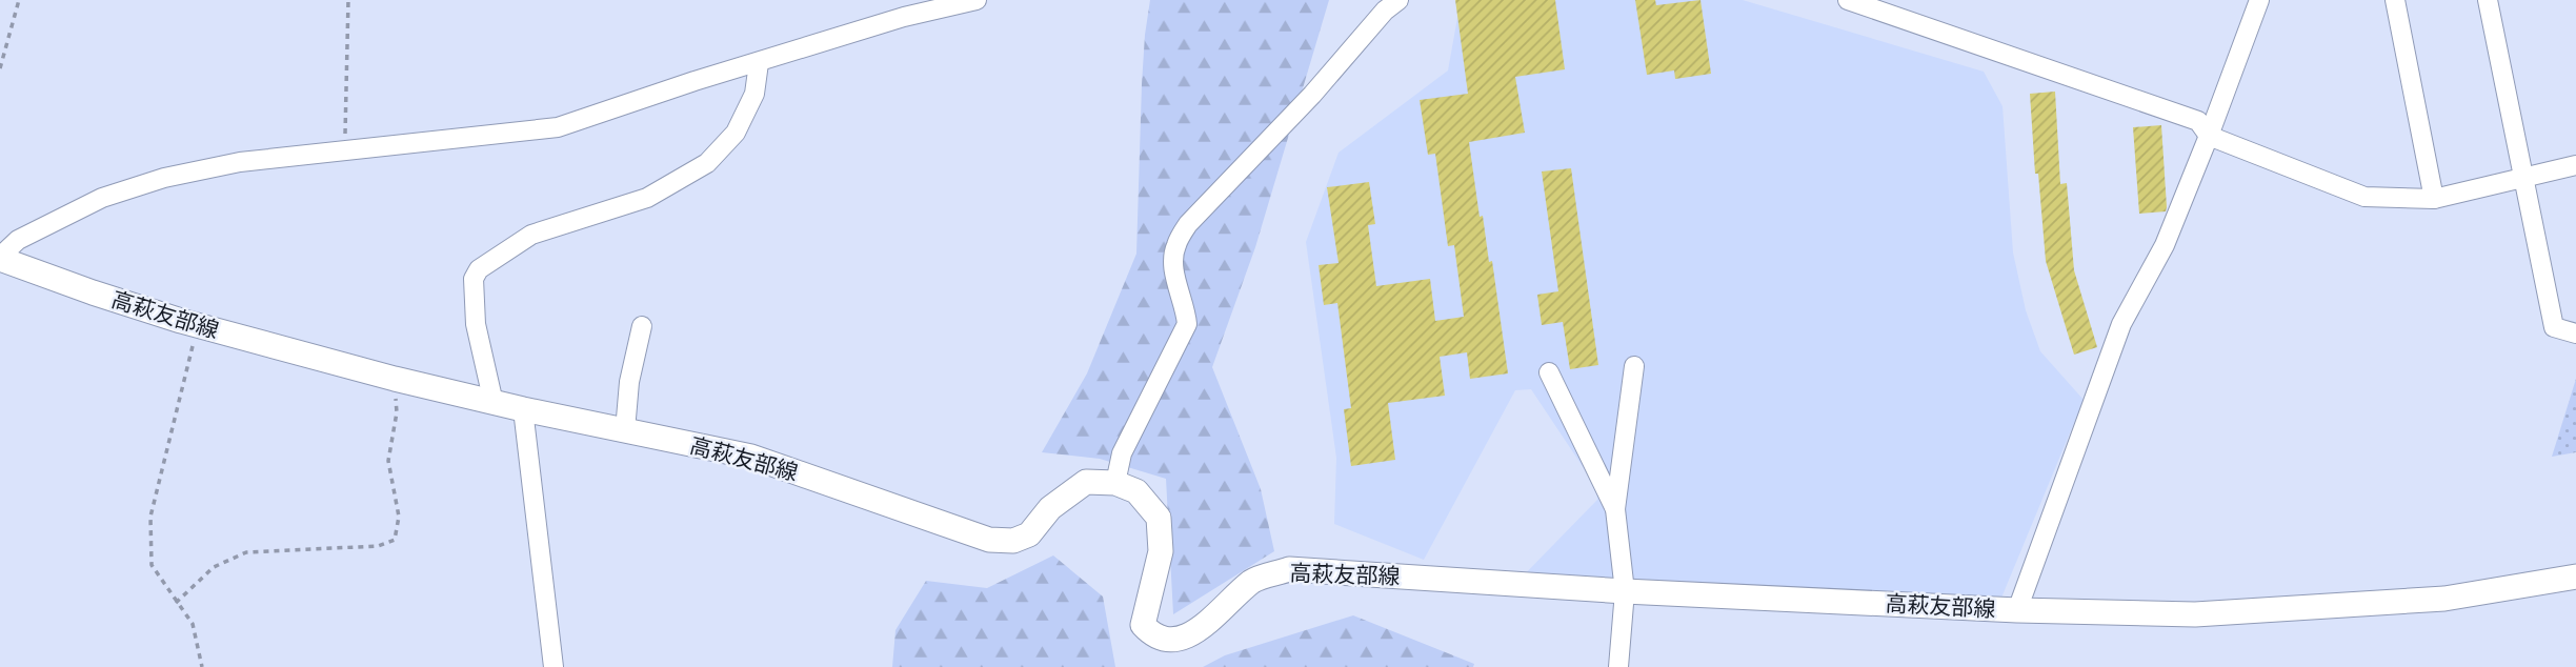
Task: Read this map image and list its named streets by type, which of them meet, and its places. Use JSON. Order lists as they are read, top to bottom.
{
  "streets": {
    "main road": ["高萩友部線"]
  }
}
